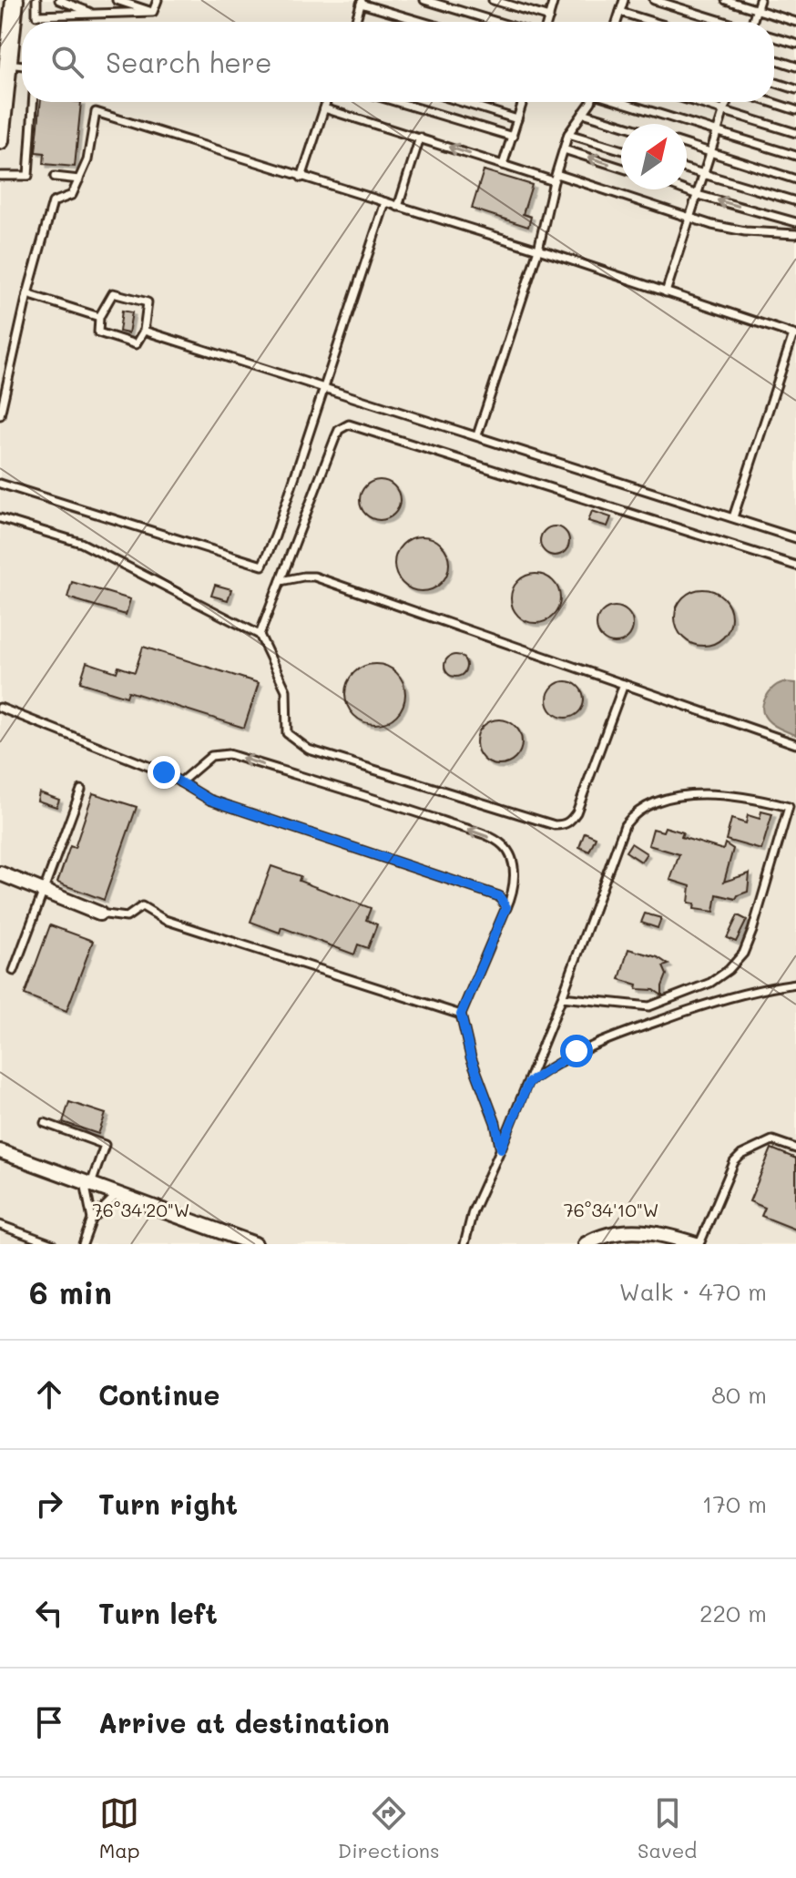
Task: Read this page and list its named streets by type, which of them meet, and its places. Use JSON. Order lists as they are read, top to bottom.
{
  "north": "top right",
  "page": {
    "search": "Search here",
    "heading": ["6 min", "Walk · 470 m"],
    "list": [
      ["Continue", "80 m"],
      ["Turn right", "170 m"],
      ["Turn left", "220 m"],
      "Arrive at destination"
    ],
    "nav": ["Map", "Directions", "Saved"]
  },
  "coordinates": ["76°34'20\"W", "76°34'10\"W"]
}
